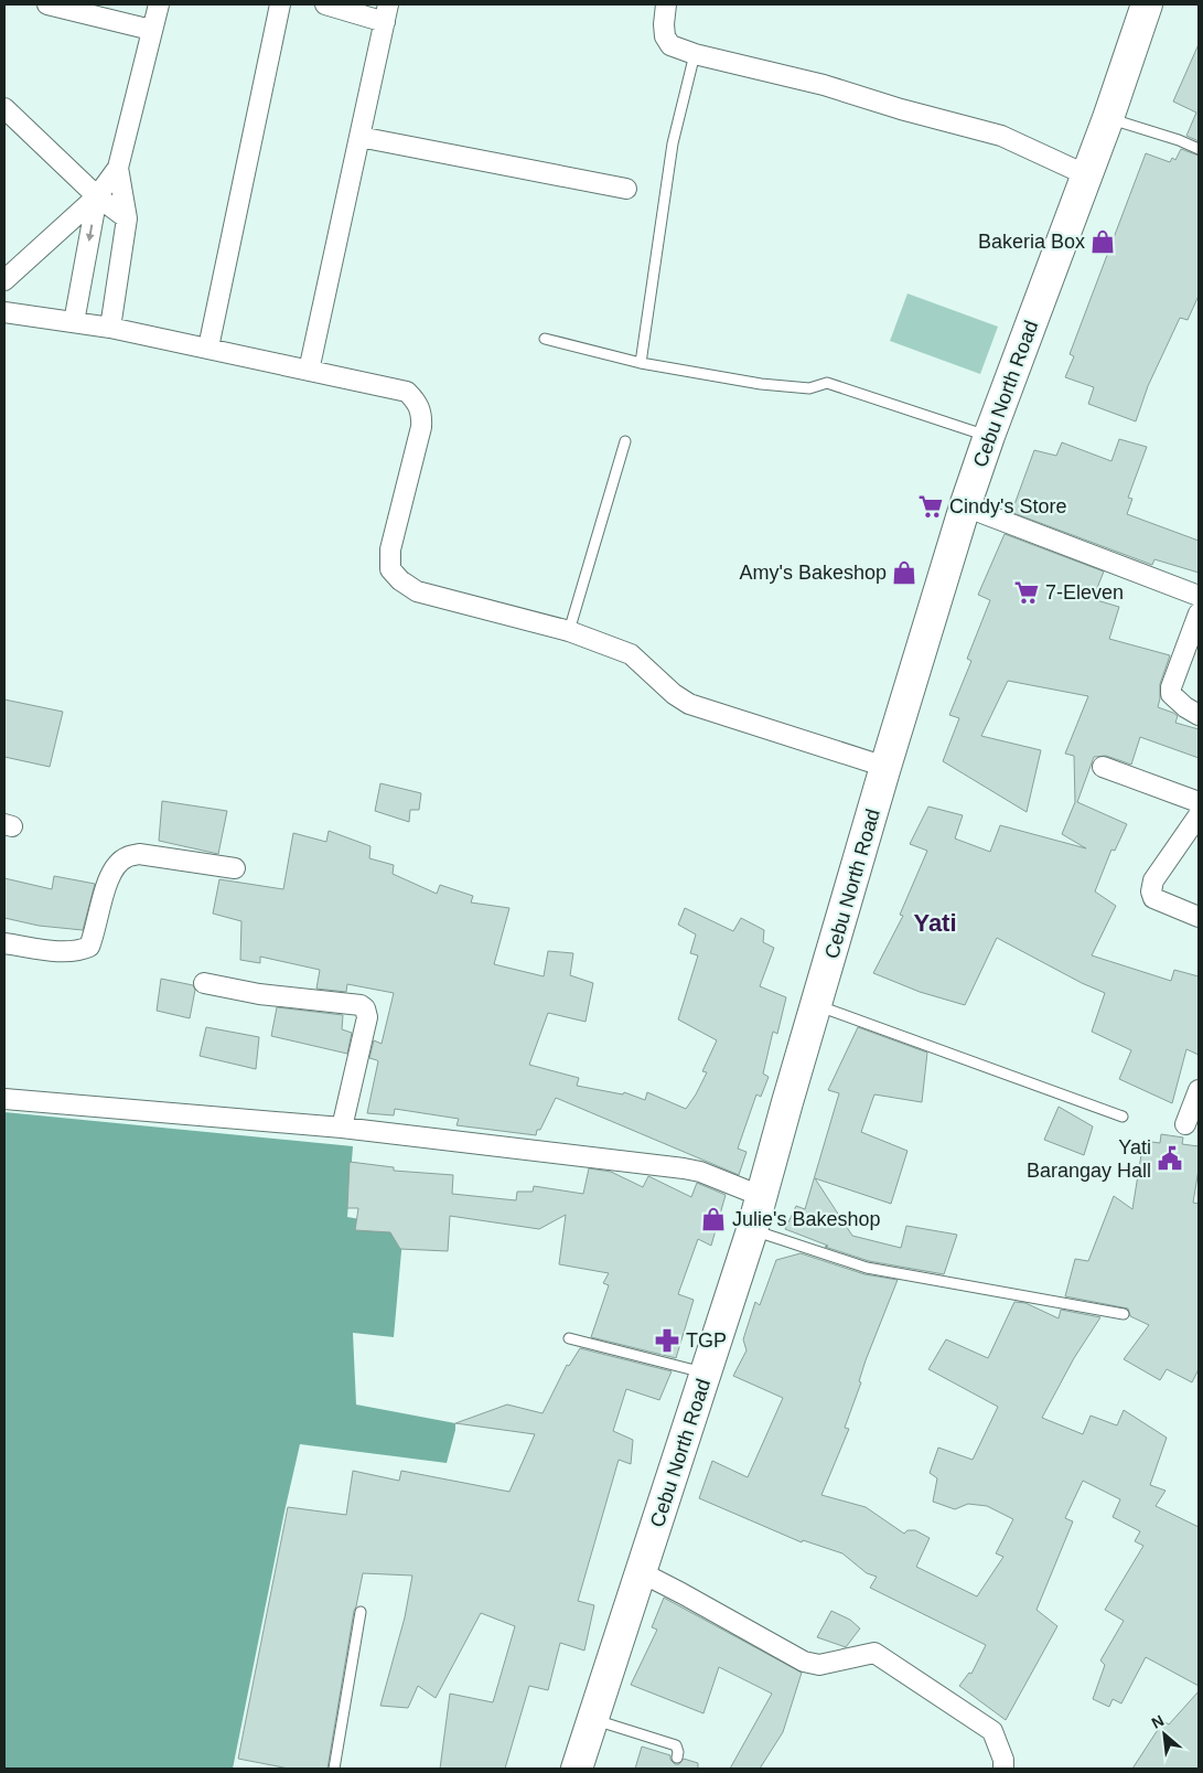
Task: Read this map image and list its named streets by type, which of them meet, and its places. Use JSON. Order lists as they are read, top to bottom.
{
  "streets": {
    "main road": ["Cebu North Road"]
  },
  "districts": ["Yati"],
  "places": {
    "shop": ["Bakeria Box", "Amy's Bakeshop", "Julie's Bakeshop"],
    "supermarket": ["Cindy's Store", "7-Eleven"],
    "public building": ["Yati Barangay Hall"],
    "pharmacy": ["TGP"]
  },
  "north": "top left"
}
